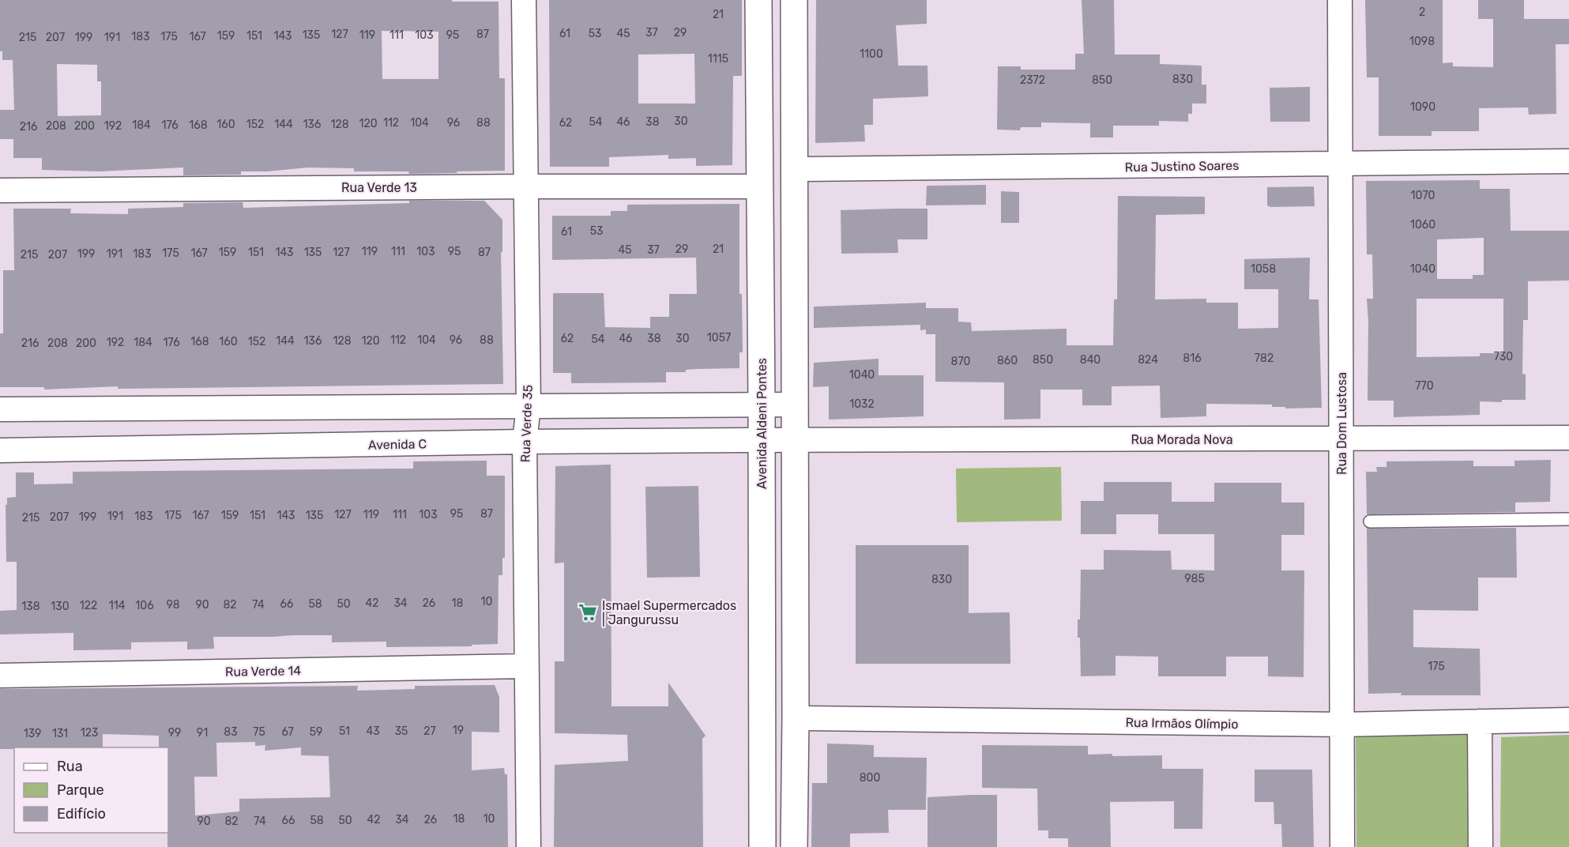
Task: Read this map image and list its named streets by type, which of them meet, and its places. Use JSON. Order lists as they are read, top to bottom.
{
  "streets": {
    "main road": ["Avenida Aldeni Pontes"],
    "street": [
      "Rua Justino Soares",
      "Rua Verde 13",
      "Rua Verde 35",
      "Rua Dom Lustosa",
      "Rua Morada Nova",
      "Avenida C",
      "Rua Verde 14",
      "Rua Irmãos Olímpio"
    ]
  },
  "crossings": [
    ["Rua Justino Soares", "Rua Dom Lustosa"],
    ["Rua Verde 13", "Rua Verde 35"],
    ["Rua Verde 13", "Avenida Aldeni Pontes"],
    ["Rua Verde 35", "Avenida C"],
    ["Rua Verde 35", "Rua Verde 14"],
    ["Avenida Aldeni Pontes", "Avenida C"],
    ["Rua Dom Lustosa", "Rua Morada Nova"],
    ["Rua Dom Lustosa", "Rua Irmãos Olímpio"],
    ["Rua Morada Nova", "Avenida C"]
  ],
  "places": {
    "supermarket": ["Ismael Supermercados | Jangurussu"]
  },
  "house_numbers": [
    "2",
    "21",
    "37",
    "29",
    "61",
    "53",
    "45",
    "127",
    "87",
    "135",
    "119",
    "111",
    "103",
    "95",
    "159",
    "151",
    "143",
    "183",
    "175",
    "167",
    "215",
    "207",
    "199",
    "191",
    "1098",
    "1100",
    "1115",
    "830",
    "2372",
    "850",
    "1090",
    "30",
    "54",
    "46",
    "38",
    "112",
    "104",
    "96",
    "88",
    "62",
    "120",
    "160",
    "152",
    "144",
    "136",
    "128",
    "184",
    "176",
    "168",
    "208",
    "200",
    "192",
    "216",
    "1070",
    "1060",
    "53",
    "61",
    "29",
    "21",
    "45",
    "37",
    "119",
    "111",
    "103",
    "95",
    "159",
    "151",
    "143",
    "135",
    "127",
    "87",
    "175",
    "167",
    "199",
    "191",
    "183",
    "215",
    "207",
    "1058",
    "1040",
    "1057",
    "62",
    "46",
    "38",
    "30",
    "54",
    "112",
    "104",
    "96",
    "88",
    "144",
    "136",
    "128",
    "120",
    "168",
    "160",
    "152",
    "192",
    "184",
    "176",
    "216",
    "208",
    "200",
    "730",
    "816",
    "782",
    "850",
    "840",
    "824",
    "860",
    "870",
    "1040",
    "770",
    "1032",
    "95",
    "87",
    "127",
    "119",
    "111",
    "103",
    "175",
    "167",
    "159",
    "151",
    "143",
    "135",
    "191",
    "183",
    "207",
    "199",
    "215",
    "985",
    "830",
    "10",
    "42",
    "34",
    "26",
    "18",
    "66",
    "58",
    "50",
    "98",
    "90",
    "82",
    "74",
    "122",
    "114",
    "106",
    "138",
    "130",
    "175",
    "19",
    "51",
    "43",
    "35",
    "27",
    "83",
    "75",
    "67",
    "59",
    "123",
    "99",
    "91",
    "139",
    "131",
    "800",
    "18",
    "10",
    "42",
    "34",
    "26",
    "66",
    "58",
    "50",
    "90",
    "82",
    "74"
  ],
  "legend": ["Rua", "Parque", "Edifício"]
}
